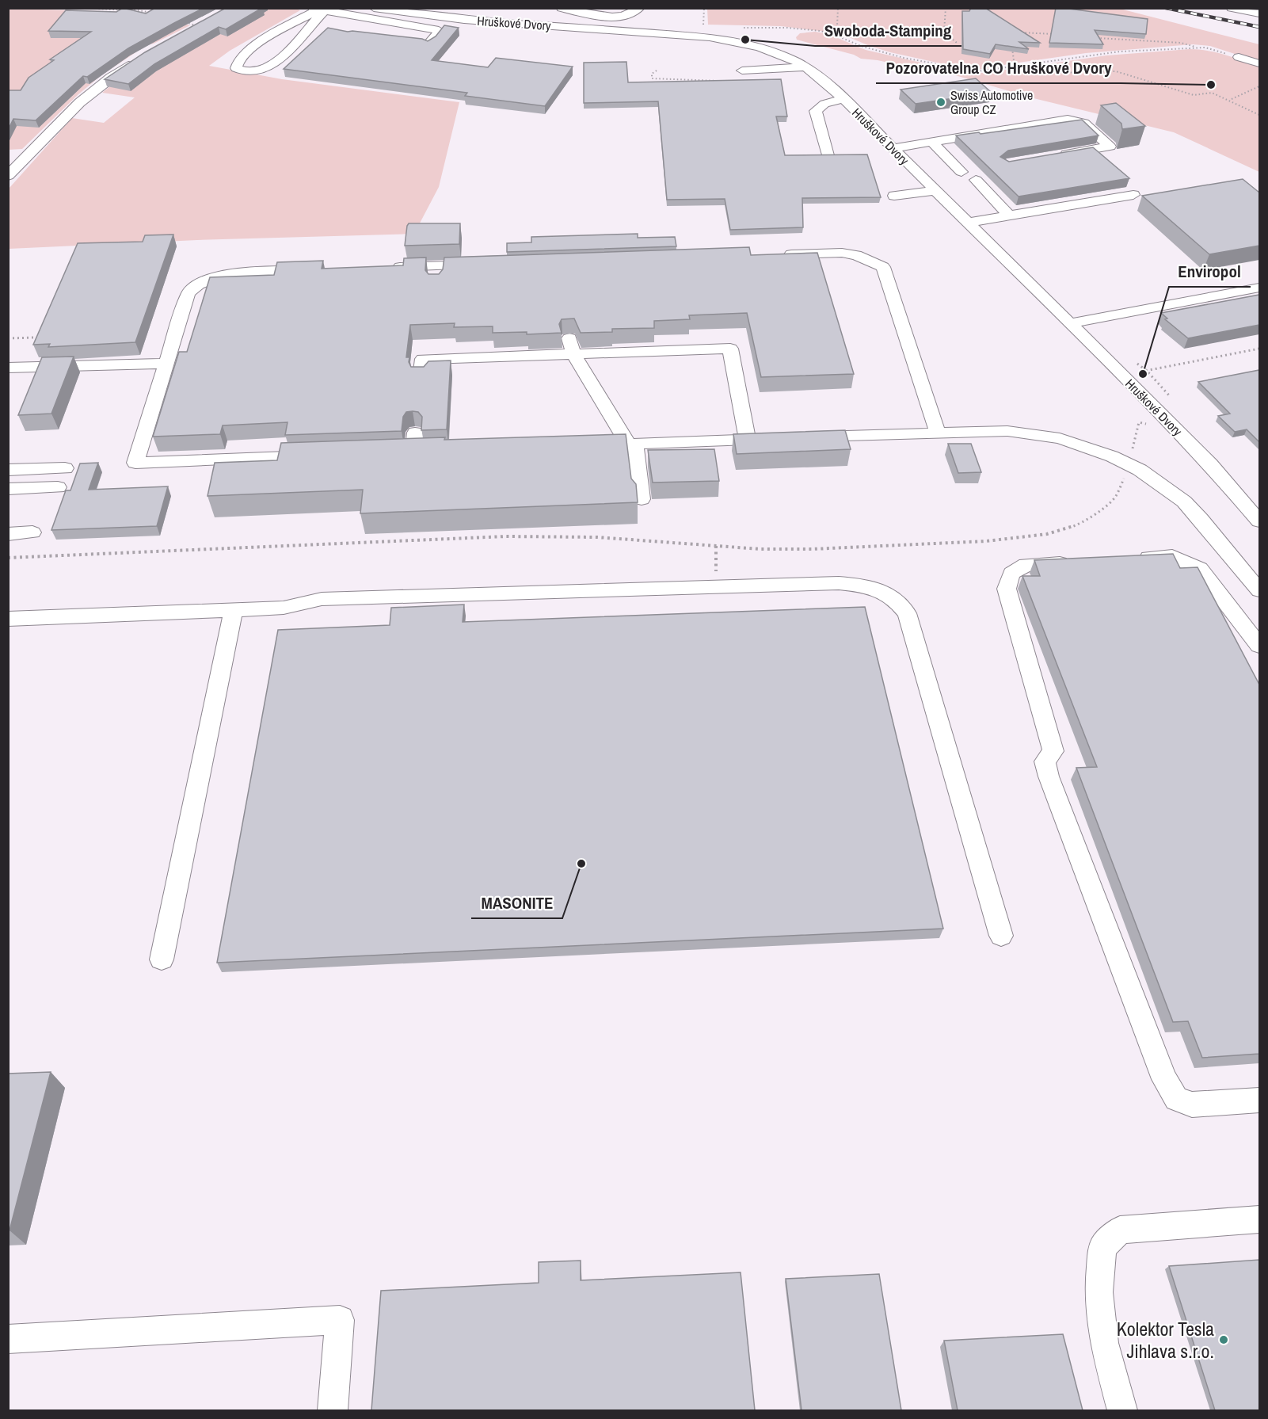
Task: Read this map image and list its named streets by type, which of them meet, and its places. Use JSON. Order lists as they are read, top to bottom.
{
  "streets": {
    "street": ["Hruškové Dvory"]
  },
  "places": [
    "Swoboda-Stamping",
    "Pozorovatelna CO Hruškové Dvory",
    "Swiss Automotive Group CZ",
    "Enviropol",
    "MASONITE",
    "Kolektor Tesla Jihlava s.r.o."
  ]
}
